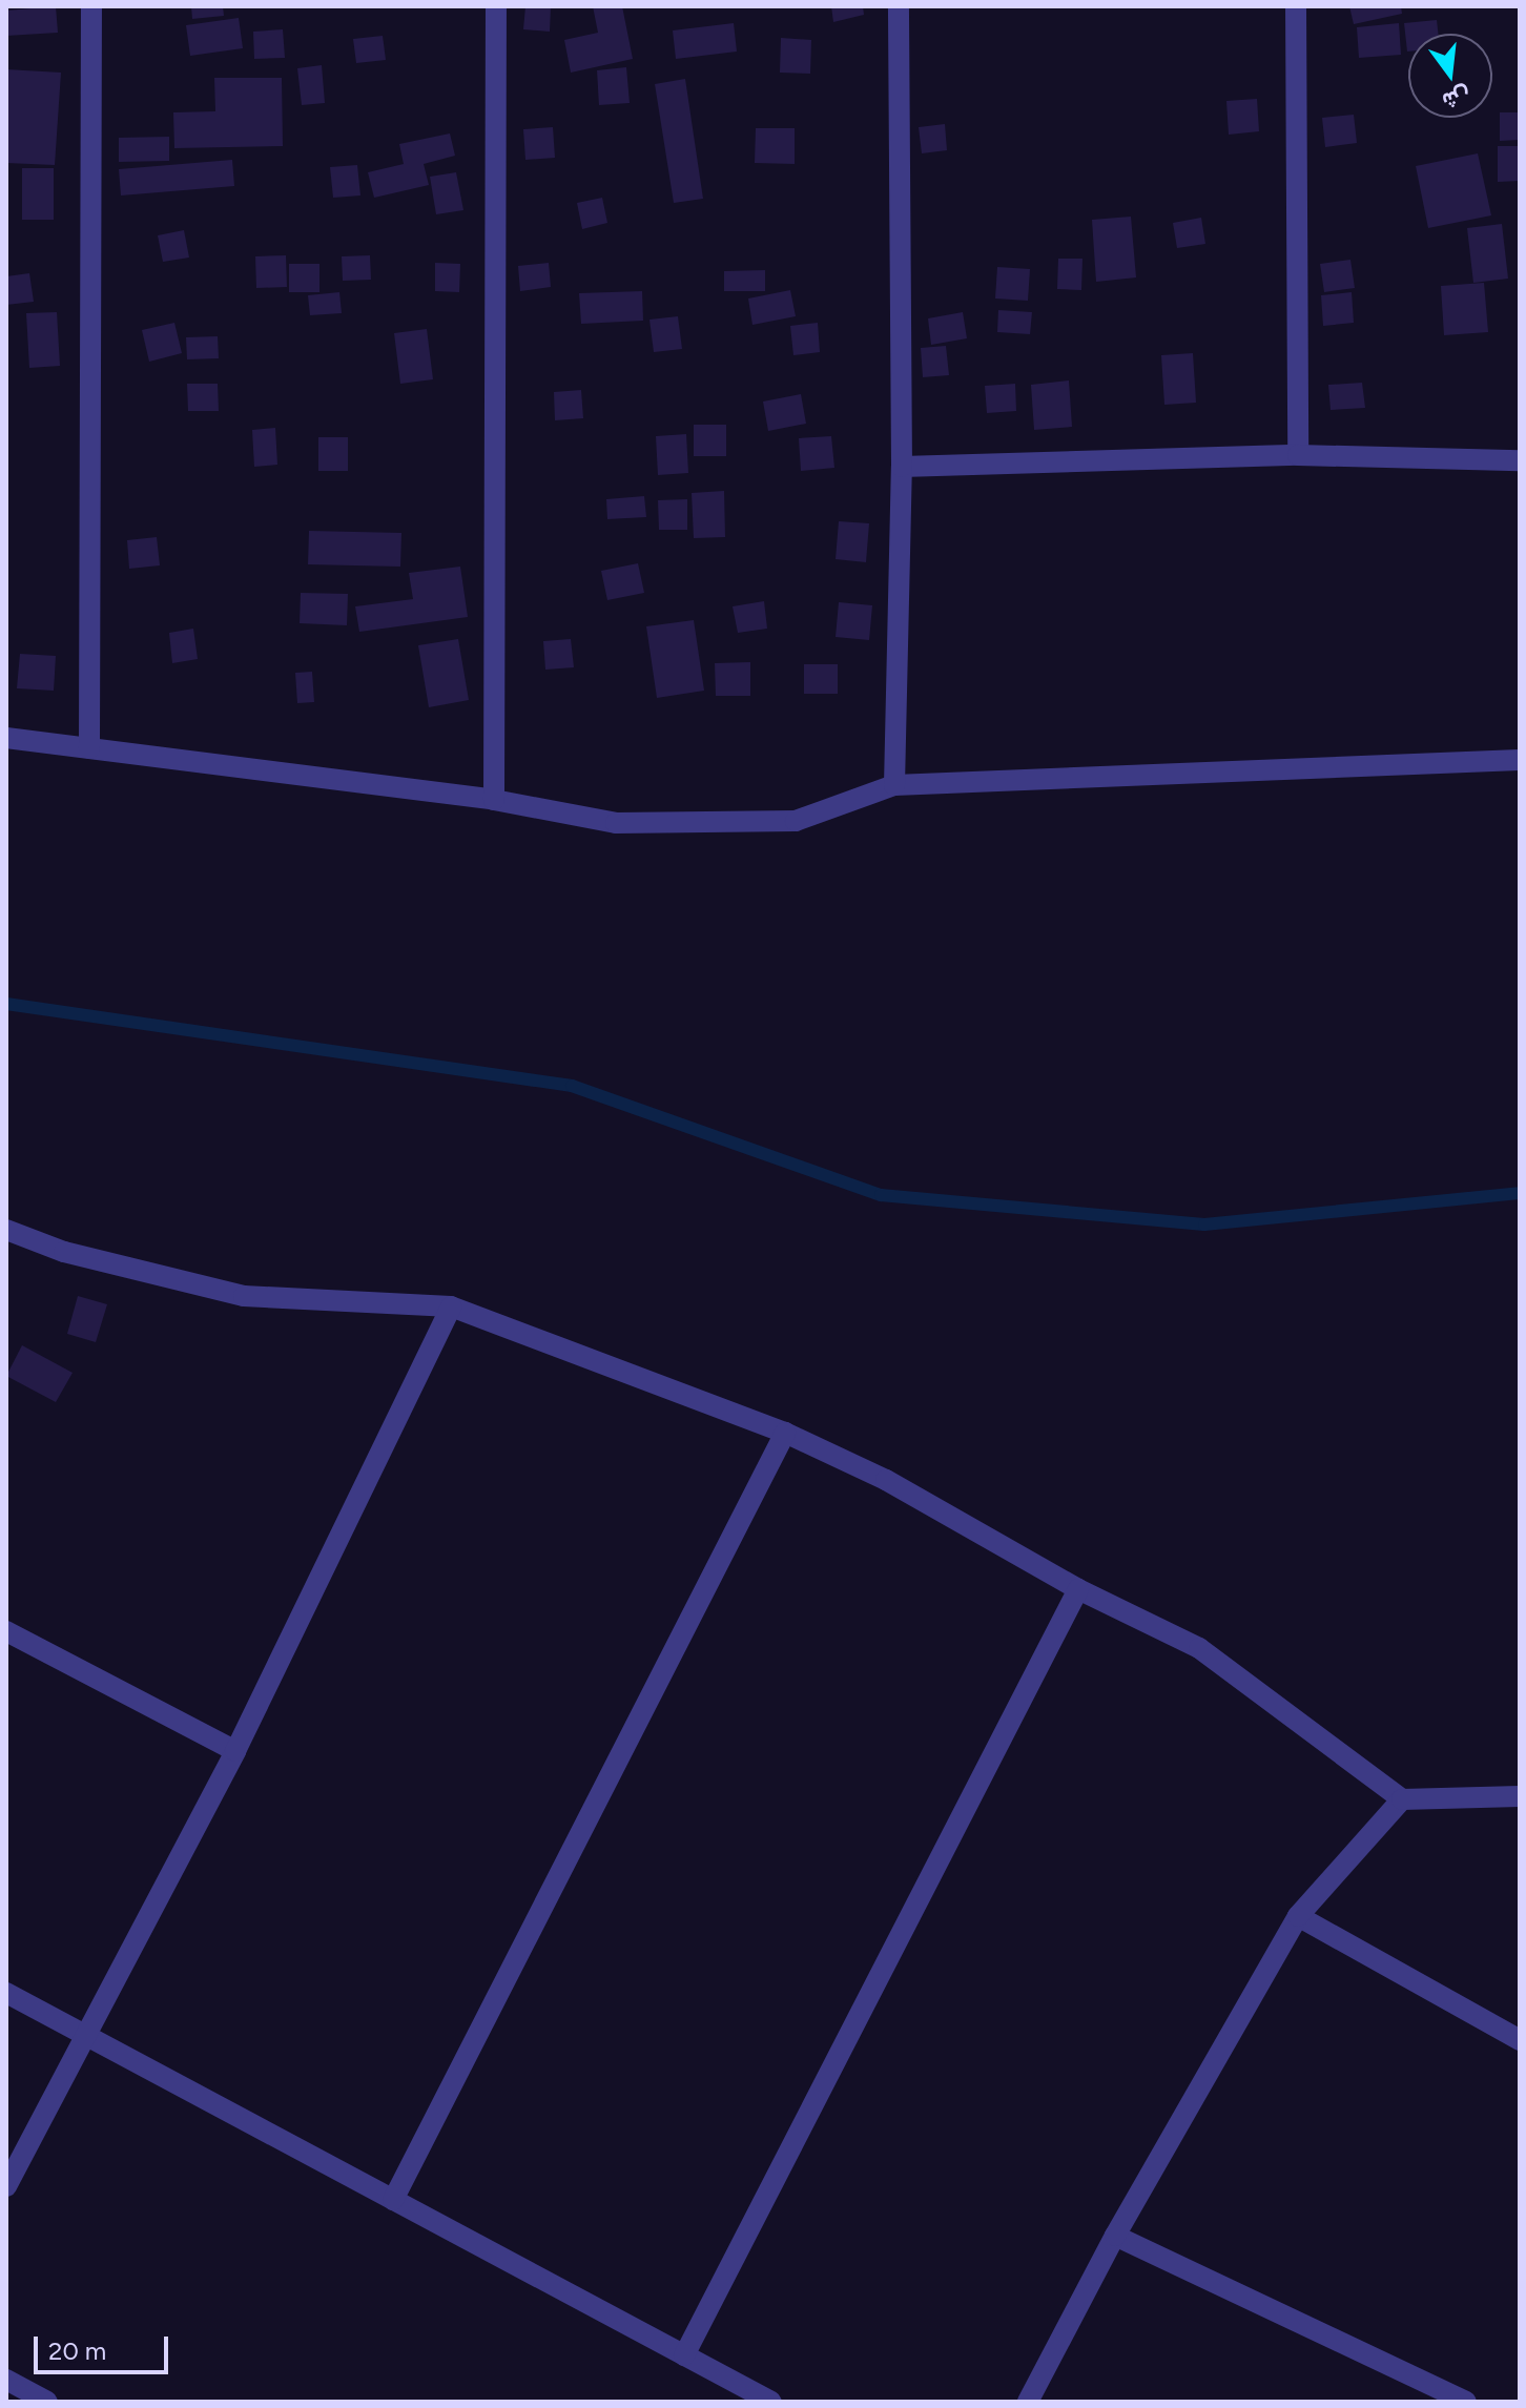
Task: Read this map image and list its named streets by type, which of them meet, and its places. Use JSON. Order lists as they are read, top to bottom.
{
  "scale_bar": "20 m",
  "north": "bottom"
}
